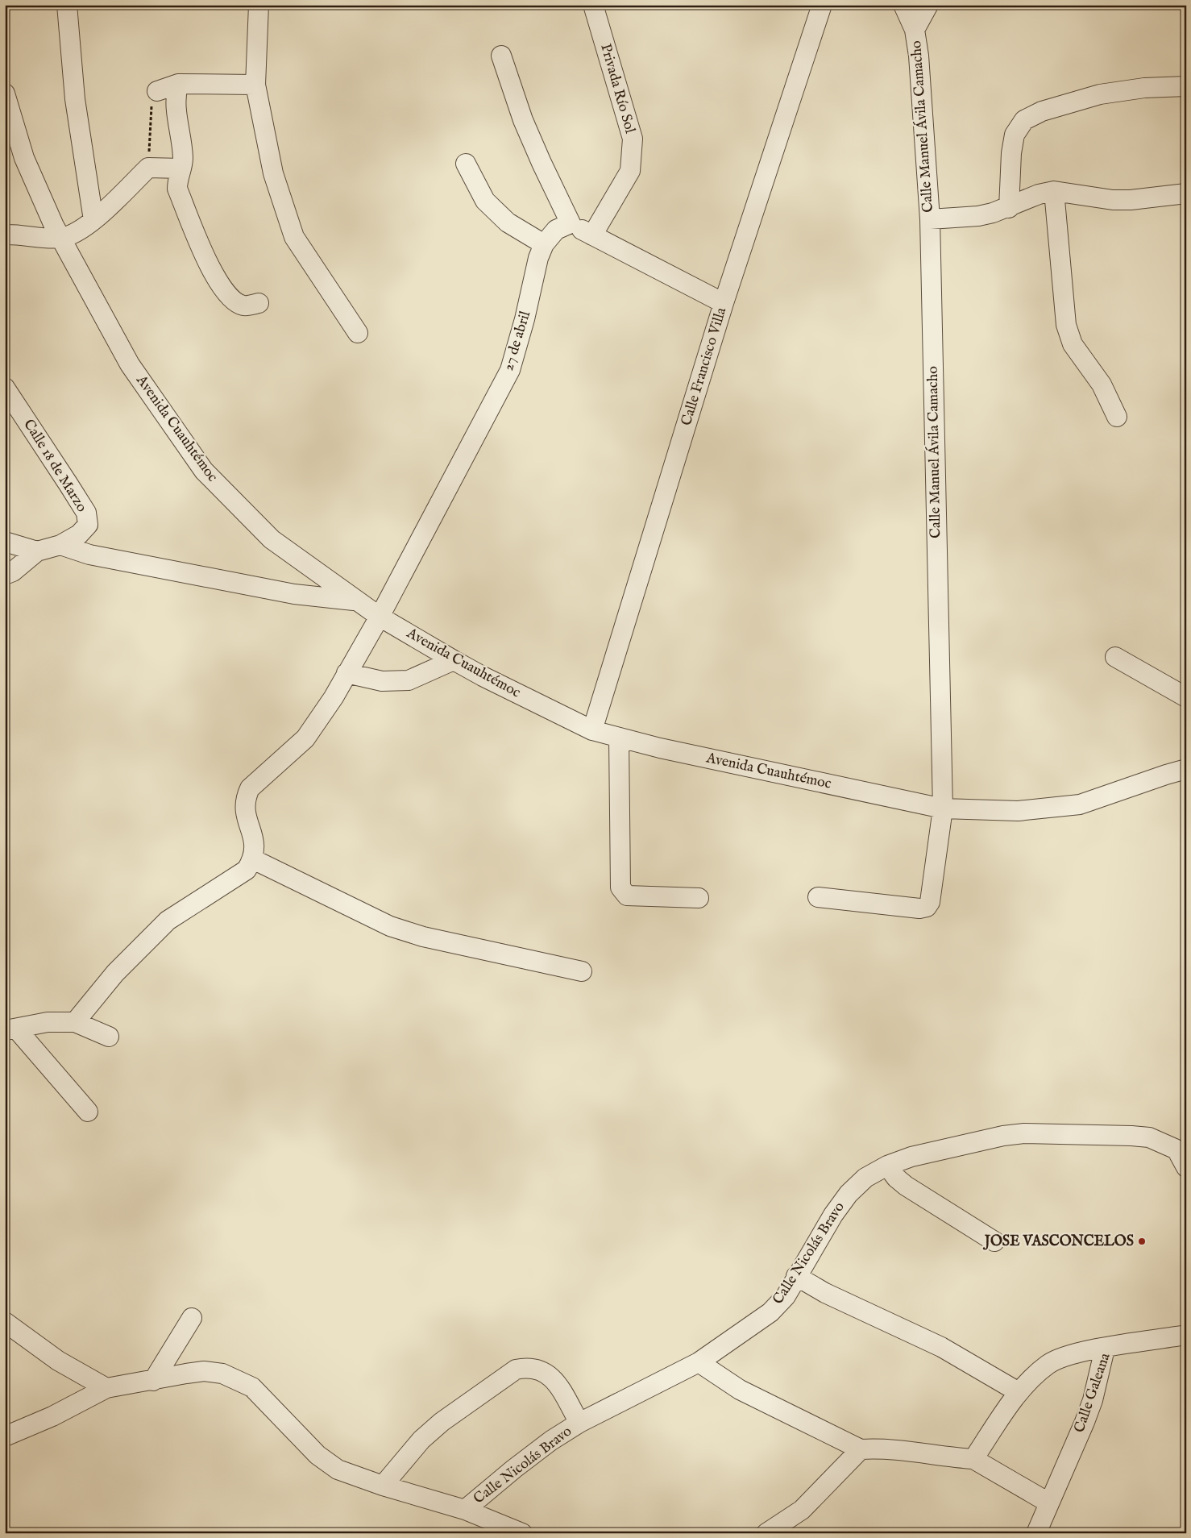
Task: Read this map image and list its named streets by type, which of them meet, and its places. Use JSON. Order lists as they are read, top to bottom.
{
  "streets": {
    "street": [
      "Privada Río Sol",
      "Calle Manuel Ávila Camacho",
      "27 de abril",
      "Calle Francisco Villa",
      "Avenida Cuauhtémoc",
      "Calle 18 de Marzo",
      "Calle Nicolás Bravo",
      "Calle Galeana"
    ]
  },
  "crossings": [
    ["Calle Manuel Ávila Camacho", "Avenida Cuauhtémoc"],
    ["27 de abril", "Avenida Cuauhtémoc"],
    ["Calle Francisco Villa", "Avenida Cuauhtémoc"]
  ],
  "places": ["JOSE VASCONCELOS"]
}
